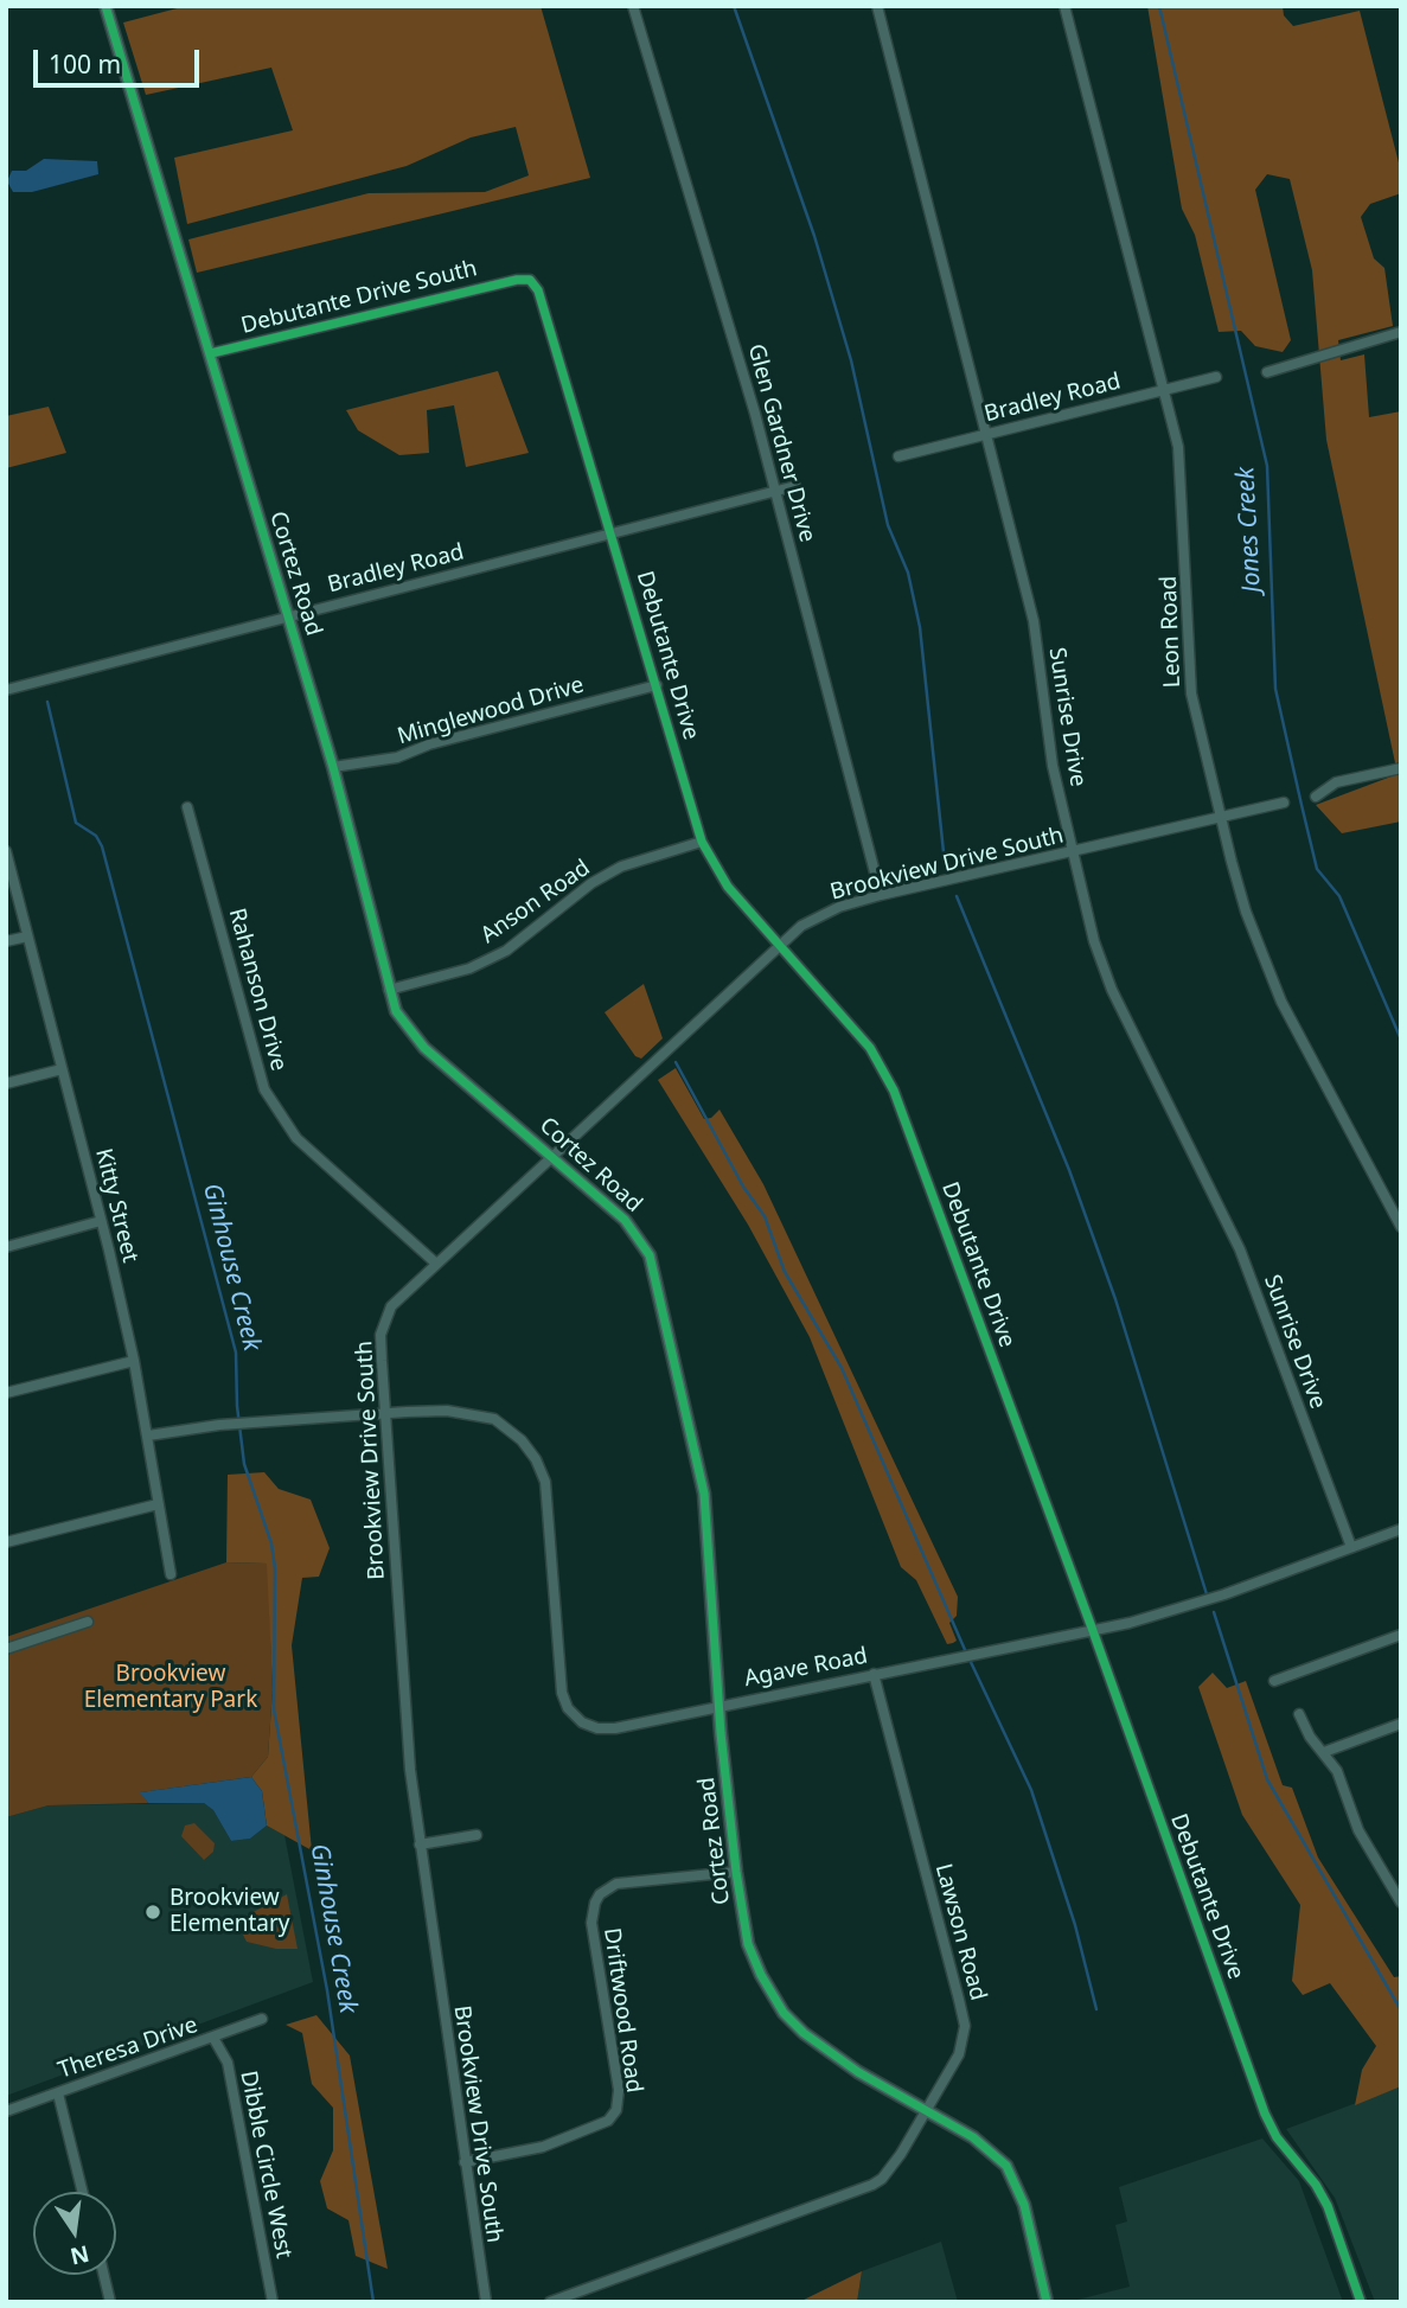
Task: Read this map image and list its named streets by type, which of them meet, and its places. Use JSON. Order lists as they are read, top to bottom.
{
  "streets": {
    "street": [
      "Debutante Drive South",
      "Bradley Road",
      "Glen Gardner Drive",
      "Cortez Road",
      "Leon Road",
      "Debutante Drive",
      "Minglewood Drive",
      "Sunrise Drive",
      "Brookview Drive South",
      "Anson Road",
      "Rahanson Drive",
      "Kitty Street",
      "Agave Road",
      "Lawson Road",
      "Driftwood Road",
      "Theresa Drive",
      "Dibble Circle West"
    ]
  },
  "crossings": [
    ["Debutante Drive South", "Cortez Road"],
    ["Debutante Drive South", "Debutante Drive"],
    ["Bradley Road", "Glen Gardner Drive"],
    ["Bradley Road", "Cortez Road"],
    ["Bradley Road", "Leon Road"],
    ["Bradley Road", "Debutante Drive"],
    ["Bradley Road", "Sunrise Drive"],
    ["Glen Gardner Drive", "Brookview Drive South"],
    ["Cortez Road", "Minglewood Drive"],
    ["Cortez Road", "Brookview Drive South"],
    ["Cortez Road", "Anson Road"],
    ["Cortez Road", "Agave Road"],
    ["Cortez Road", "Lawson Road"],
    ["Cortez Road", "Driftwood Road"],
    ["Leon Road", "Brookview Drive South"],
    ["Debutante Drive", "Minglewood Drive"],
    ["Debutante Drive", "Brookview Drive South"],
    ["Debutante Drive", "Anson Road"],
    ["Debutante Drive", "Agave Road"],
    ["Sunrise Drive", "Brookview Drive South"],
    ["Sunrise Drive", "Agave Road"],
    ["Brookview Drive South", "Rahanson Drive"],
    ["Brookview Drive South", "Agave Road"],
    ["Brookview Drive South", "Driftwood Road"],
    ["Kitty Street", "Agave Road"],
    ["Agave Road", "Lawson Road"],
    ["Theresa Drive", "Dibble Circle West"]
  ],
  "water": ["Jones Creek", "Ginhouse Creek"],
  "parks": ["Brookview Elementary Park"],
  "places": ["Brookview Elementary"],
  "scale_bar": "100 m",
  "north": "bottom"
}
